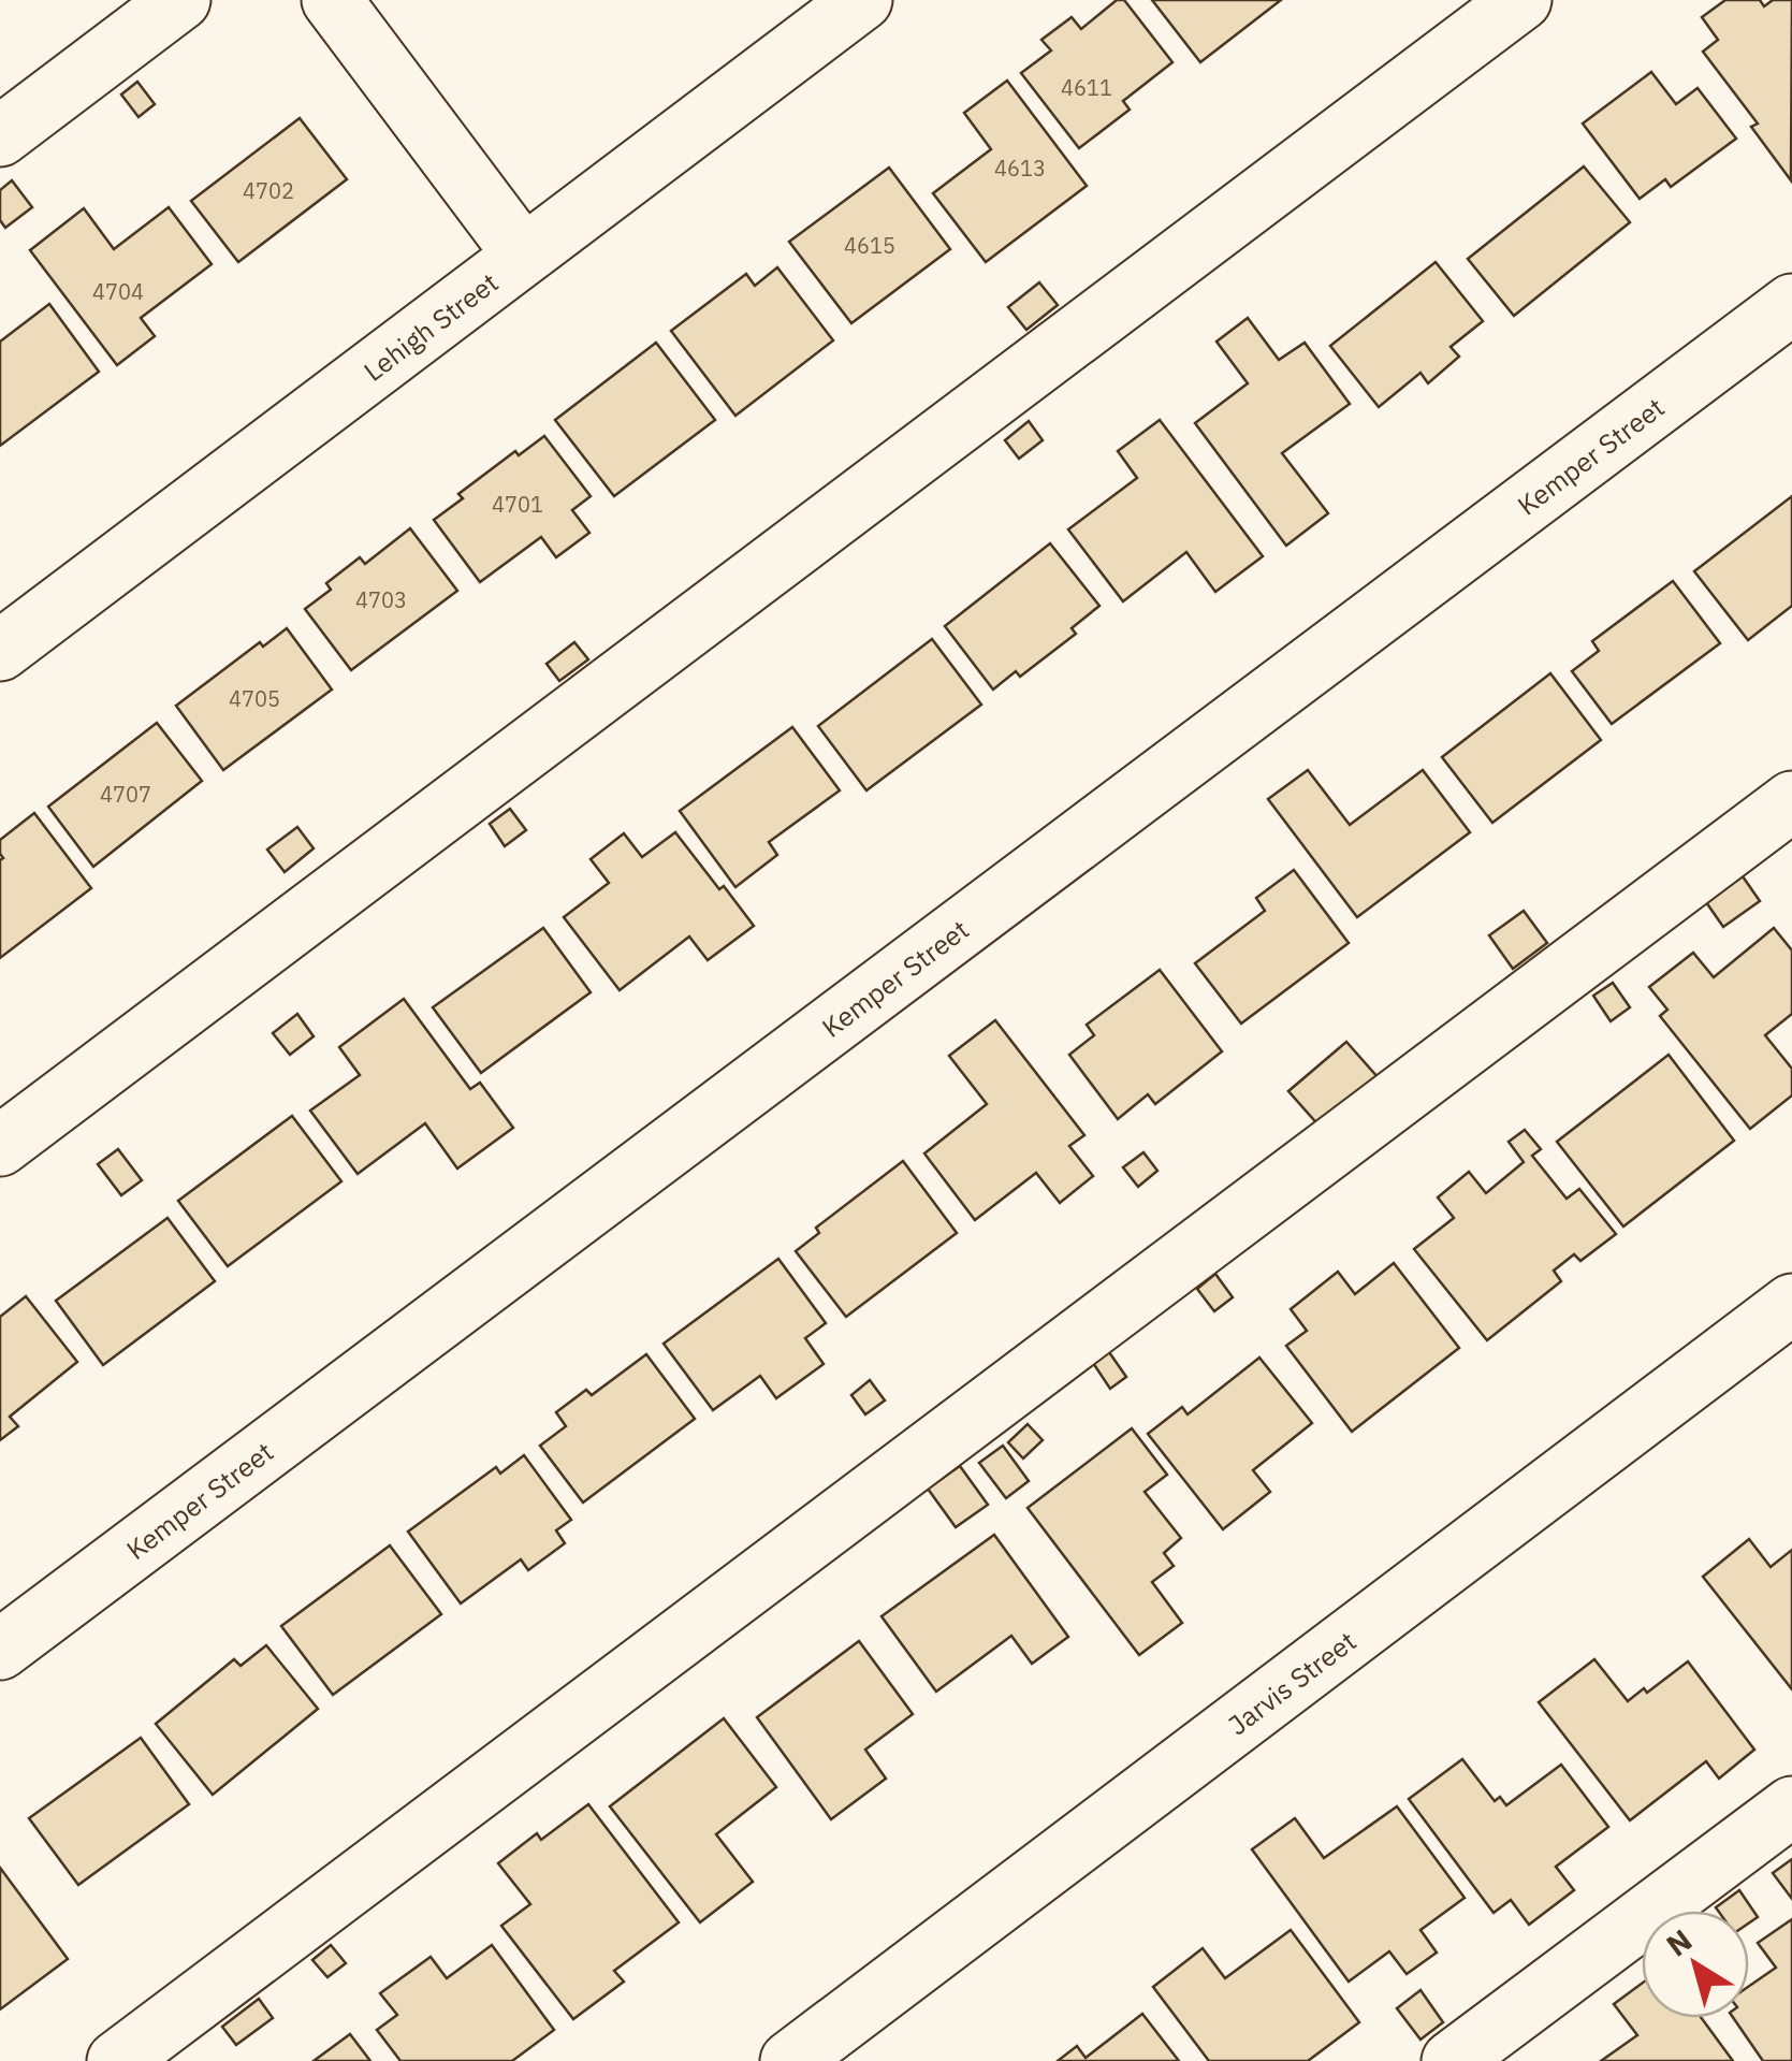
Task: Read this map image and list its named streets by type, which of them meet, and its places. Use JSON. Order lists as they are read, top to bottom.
{
  "streets": {
    "street": ["Lehigh Street", "Kemper Street", "Jarvis Street"]
  },
  "house_numbers": [
    "4611",
    "4613",
    "4702",
    "4615",
    "4704",
    "4701",
    "4703",
    "4705",
    "4707"
  ],
  "north": "top left"
}
